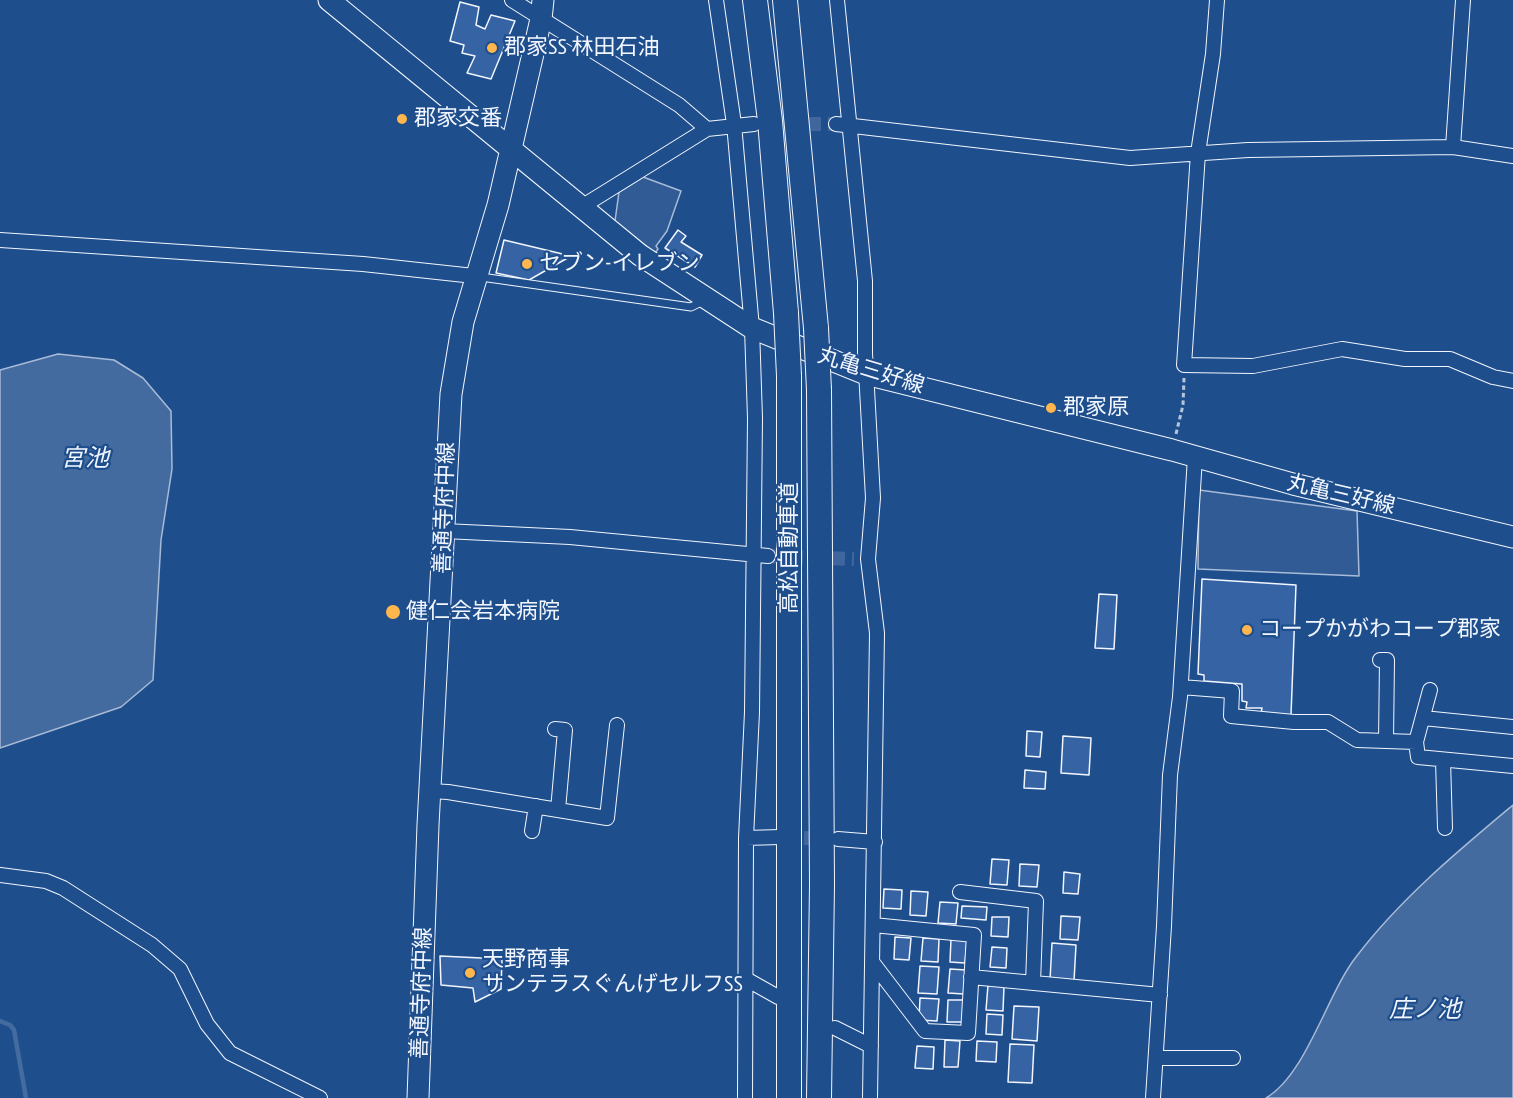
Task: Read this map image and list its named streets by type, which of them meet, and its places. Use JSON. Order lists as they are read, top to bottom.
{
  "streets": {
    "highway": ["高松自動車道"],
    "main road": ["丸亀三好線", "善通寺府中線"]
  },
  "crossings": [
    ["丸亀三好線", "善通寺府中線"]
  ],
  "water": ["宮池", "庄ノ池"],
  "places": [
    "郡家SS 林田石油",
    "郡家交番",
    "セブン-イレブン",
    "郡家原",
    "健仁会岩本病院",
    "コープかがわコープ郡家",
    "天野商事 サンテラスぐんげセルフSS"
  ]
}
